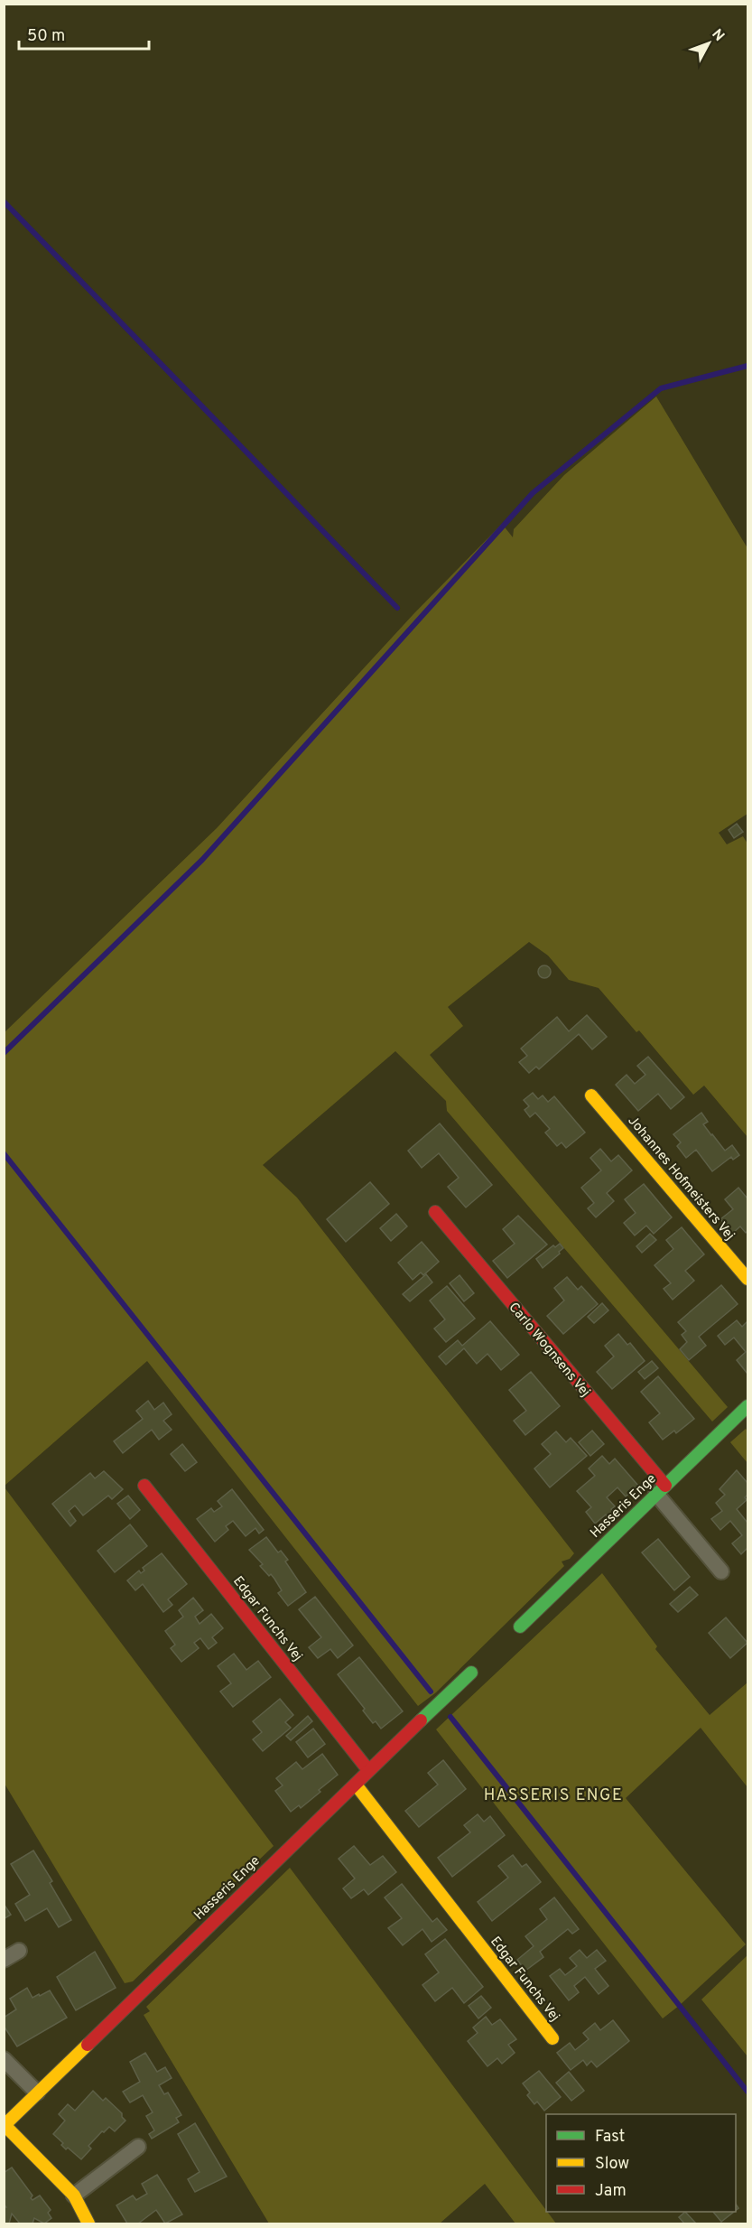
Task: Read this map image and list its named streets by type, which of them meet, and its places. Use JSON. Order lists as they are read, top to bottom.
{
  "streets": {
    "street": [
      "Johannes Hofmeisters Vej",
      "Carlo Wognsens Vej",
      "Hasseris Enge",
      "Edgar Funchs Vej"
    ]
  },
  "crossings": [
    ["Carlo Wognsens Vej", "Hasseris Enge"],
    ["Hasseris Enge", "Edgar Funchs Vej"]
  ],
  "districts": ["HASSERIS ENGE"],
  "legend": ["Fast", "Slow", "Jam"],
  "scale_bar": "50 m",
  "north": "top right"
}
